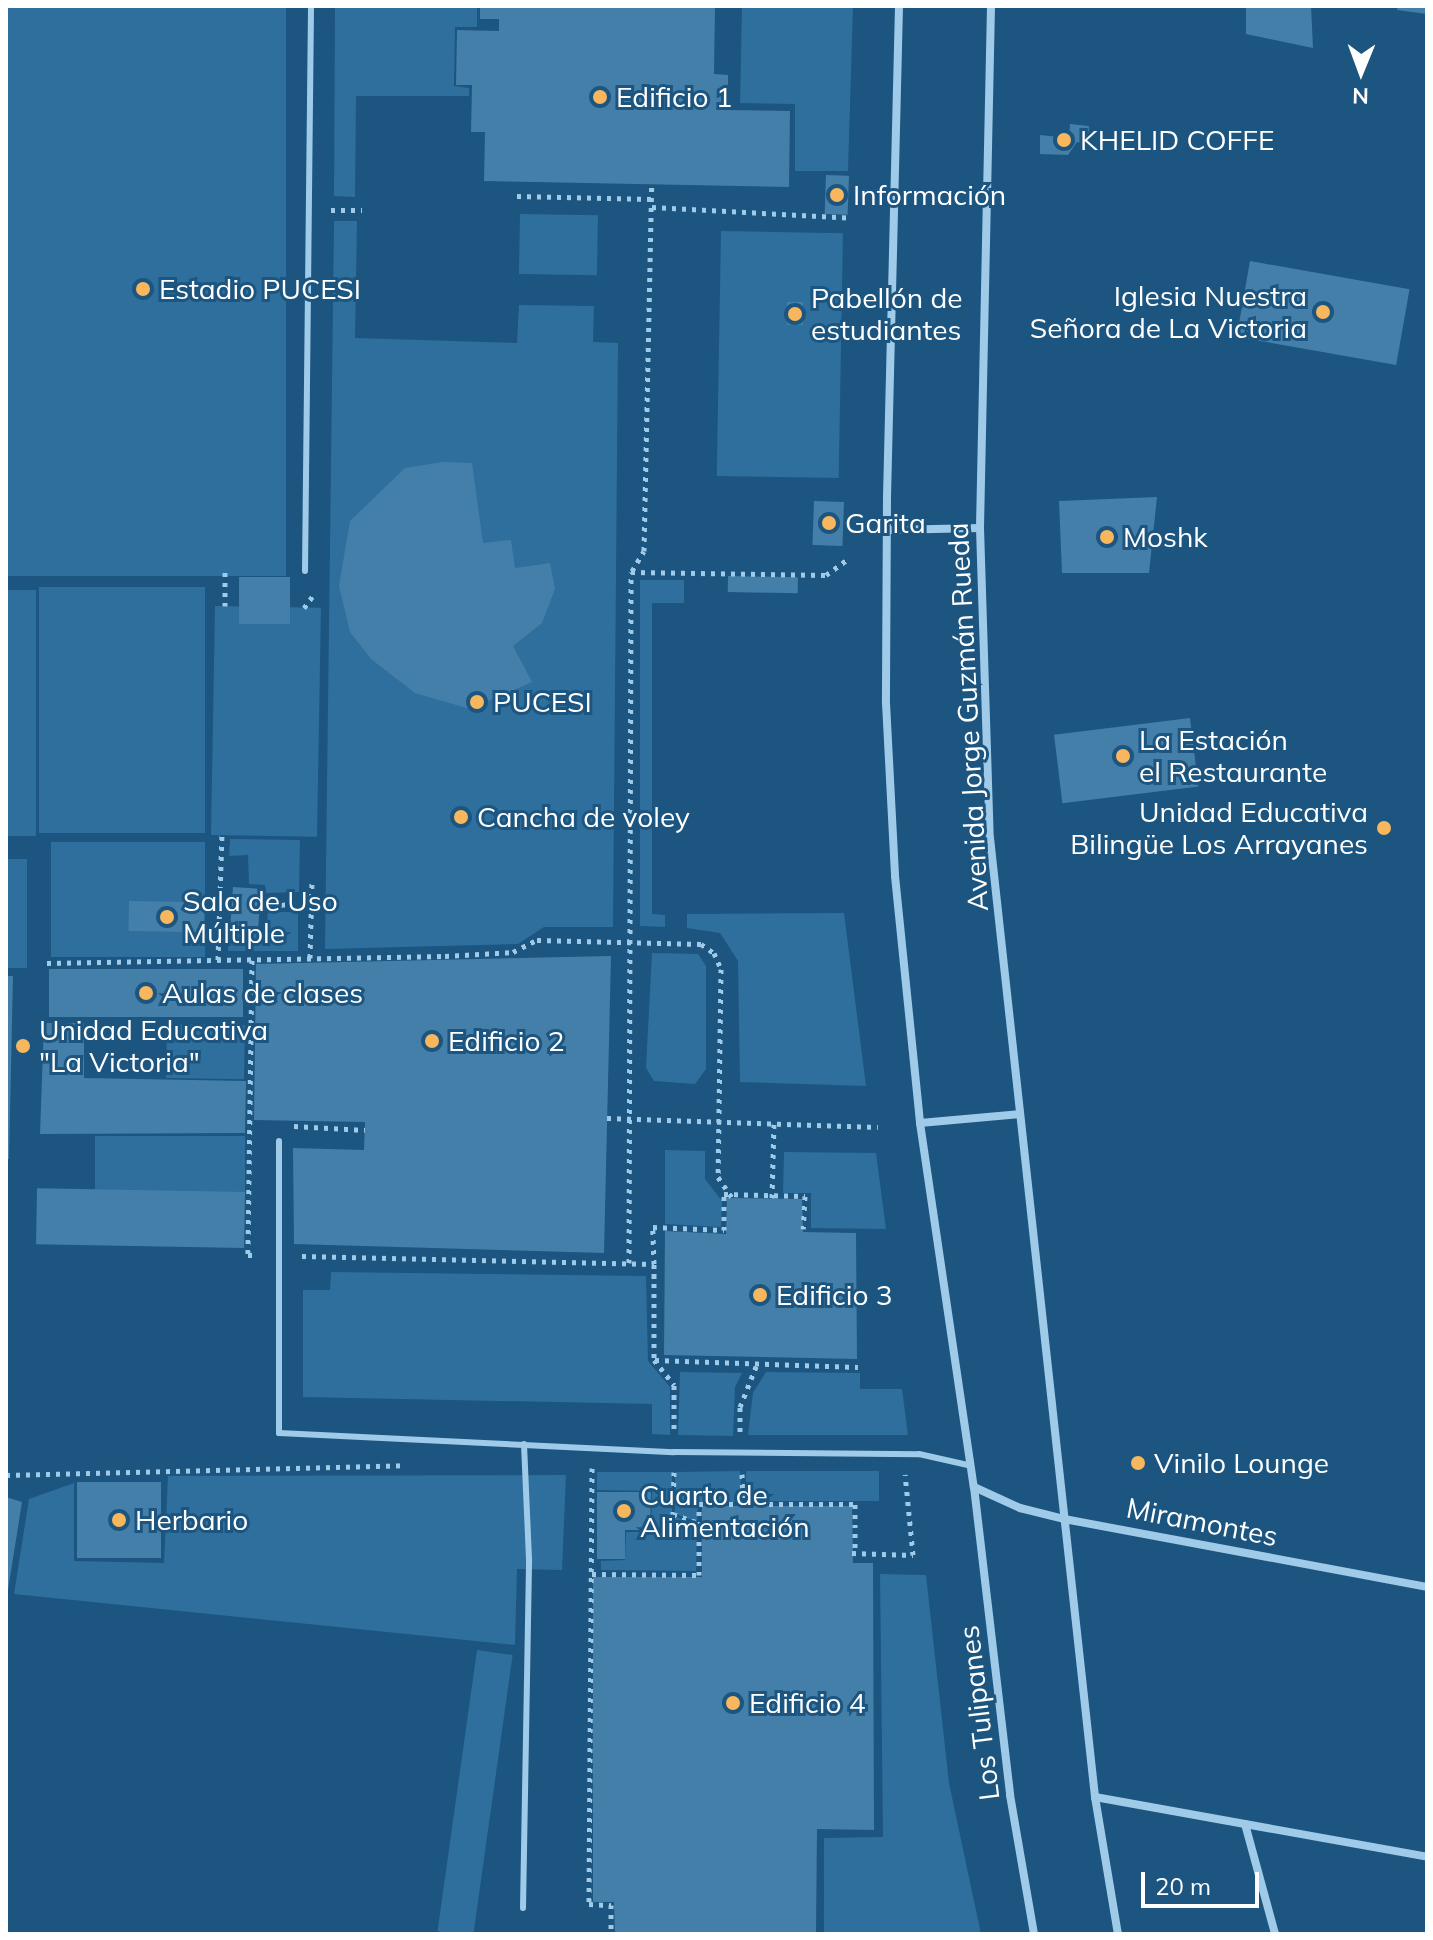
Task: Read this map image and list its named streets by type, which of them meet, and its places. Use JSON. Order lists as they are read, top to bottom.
{
  "streets": {
    "street": ["Avenida Jorge Guzmán Rueda", "Miramontes", "Los Tulipanes"]
  },
  "crossings": [
    ["Avenida Jorge Guzmán Rueda", "Miramontes"],
    ["Miramontes", "Los Tulipanes"]
  ],
  "places": [
    "Edificio 1",
    "KHELID COFFE",
    "Información",
    "Estadio PUCESI",
    "Iglesia Nuestra Señora de La Victoria",
    "Pabellón de estudiantes",
    "Garita",
    "Moshk",
    "PUCESI",
    "La Estación el Restaurante",
    "Cancha de voley",
    "Unidad Educativa Bilingüe Los Arrayanes",
    "Sala de Uso Múltiple",
    "Aulas de clases",
    "Edificio 2",
    "Unidad Educativa \"La Victoria\"",
    "Edificio 3",
    "Vinilo Lounge",
    "Cuarto de Alimentación",
    "Herbario",
    "Edificio 4"
  ],
  "scale_bar": "20 m",
  "north": "bottom"
}
